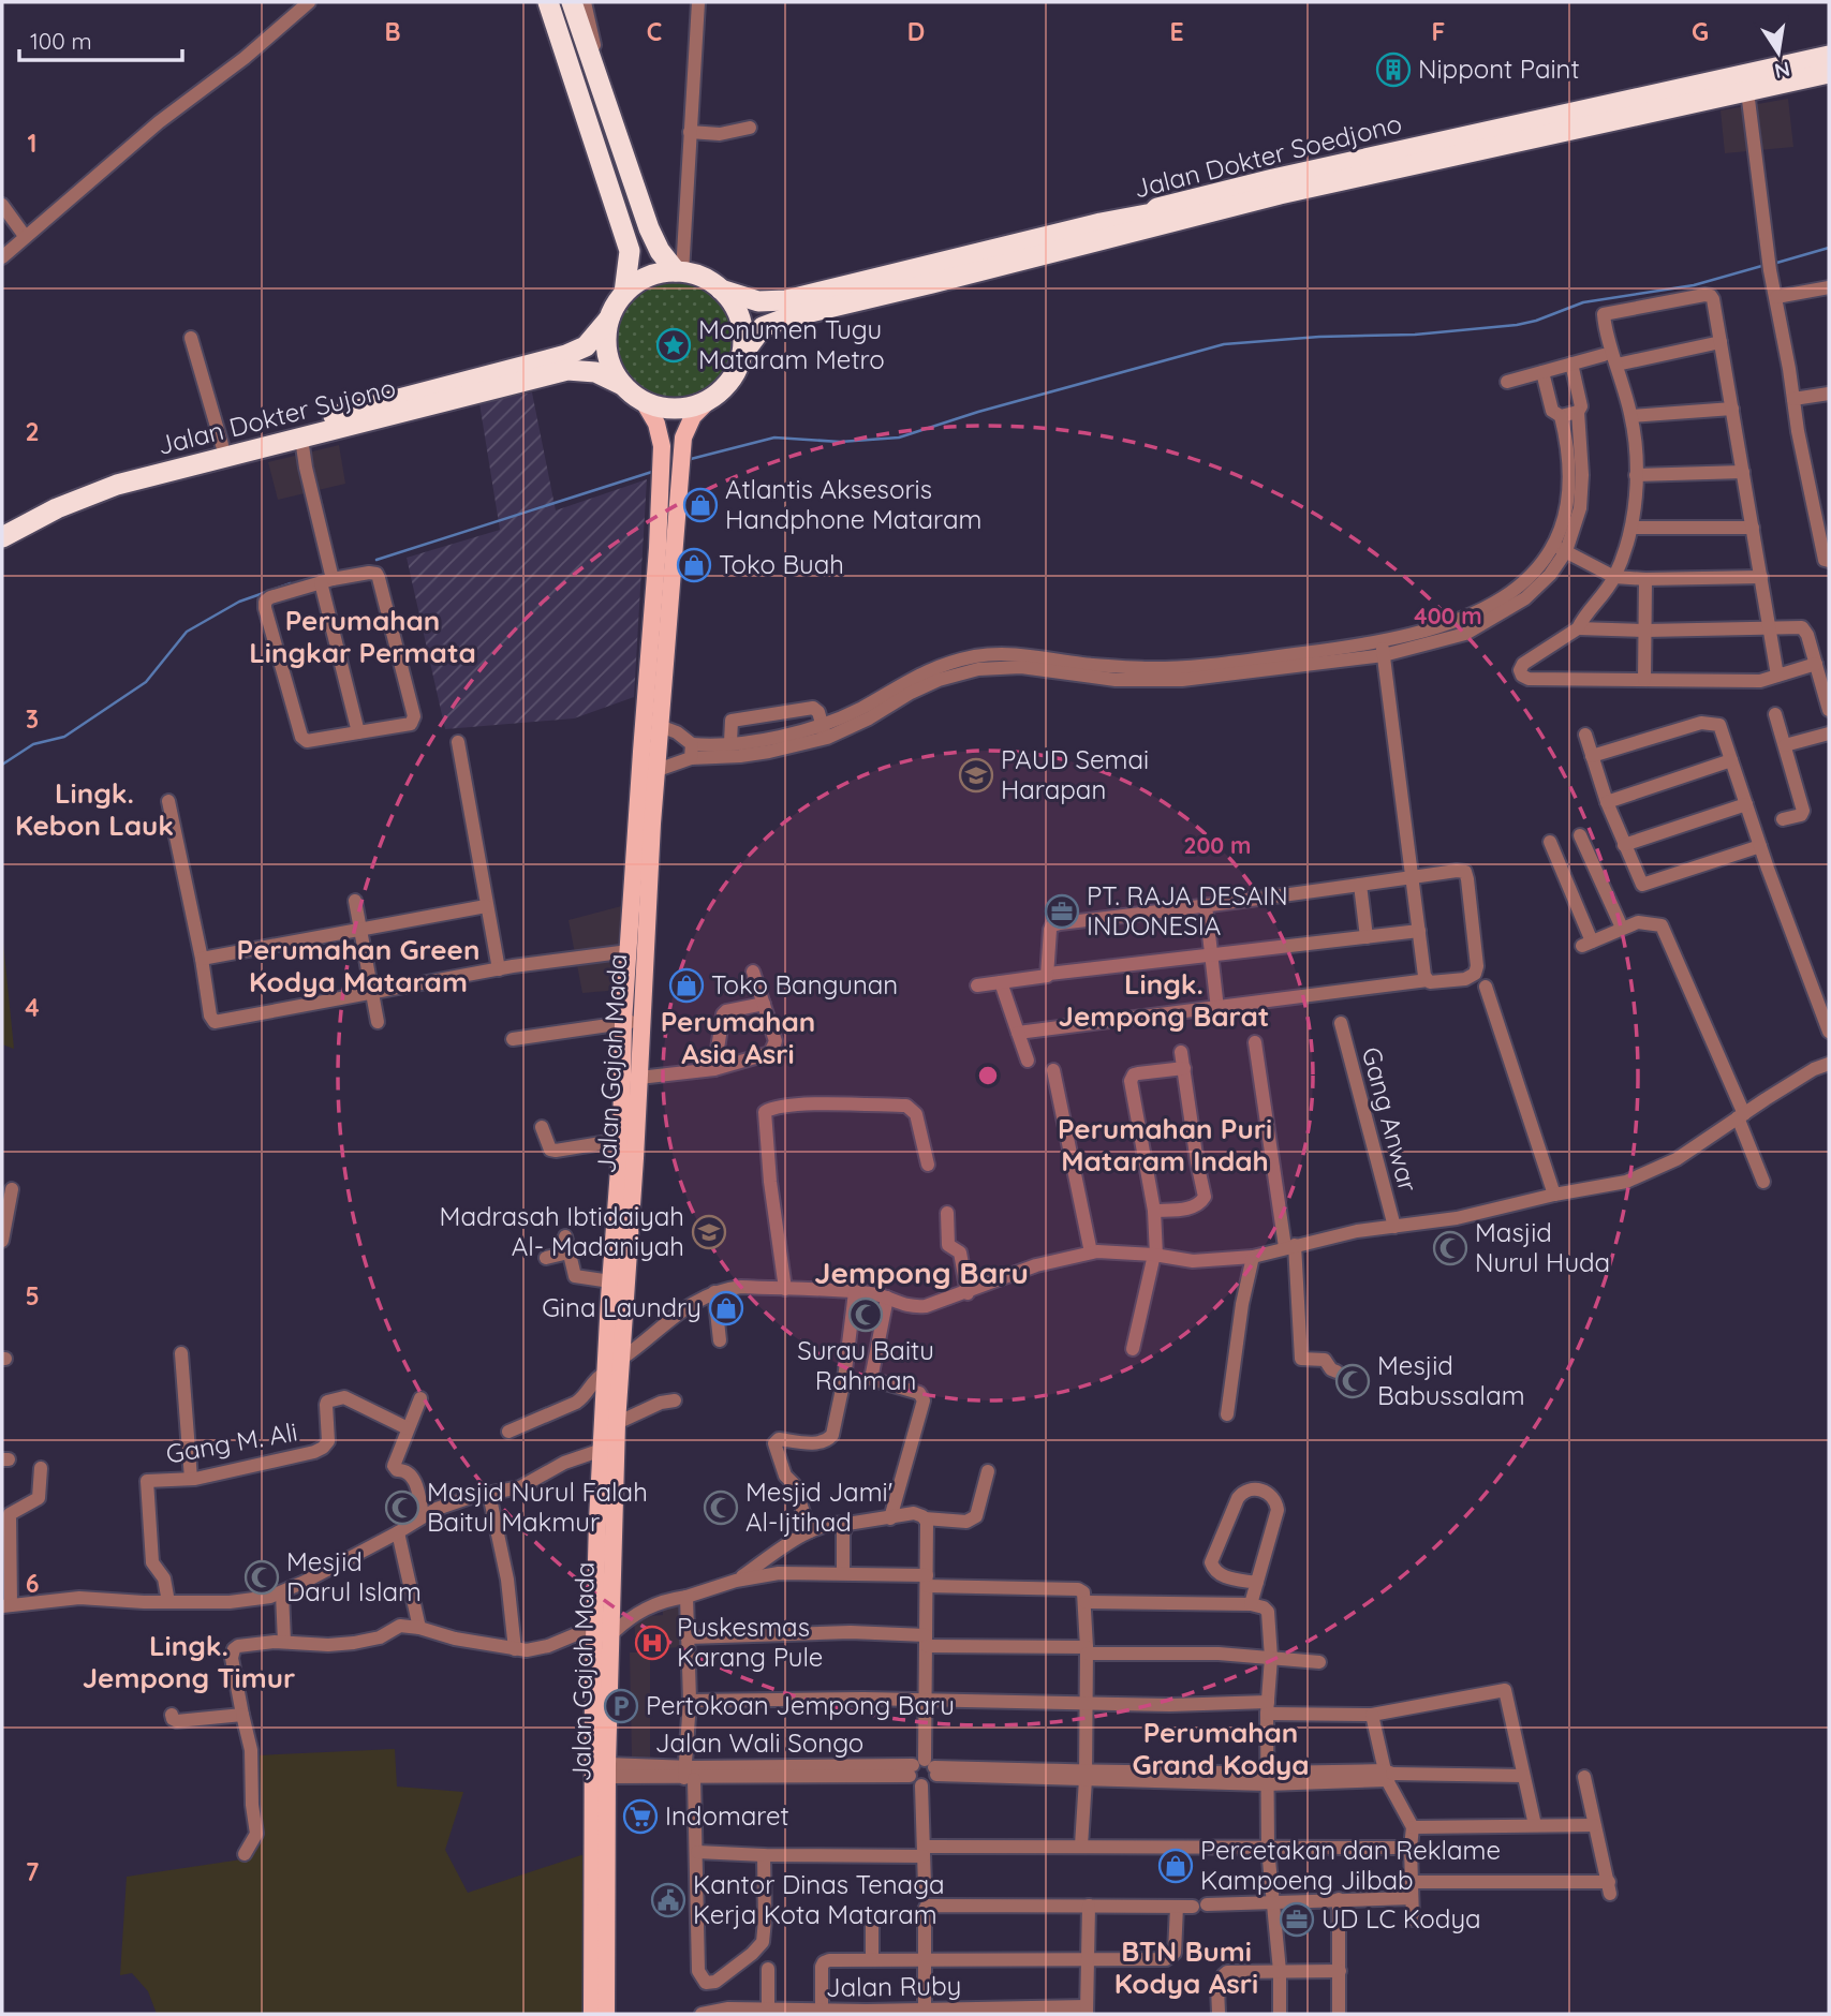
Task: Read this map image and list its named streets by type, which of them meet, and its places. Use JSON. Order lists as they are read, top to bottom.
{
  "streets": {
    "highway": ["Jalan Dokter Soedjono", "Jalan Dokter Sujono"],
    "main road": ["Jalan Gajah Mada"],
    "street": [
      "Gang Anwar",
      "Gang M. Ali",
      "Jalan Wali Songo",
      "Jalan Ruby"
    ]
  },
  "crossings": [
    ["Jalan Dokter Soedjono", "Jalan Dokter Sujono"],
    ["Jalan Dokter Soedjono", "Jalan Gajah Mada"],
    ["Jalan Dokter Sujono", "Jalan Gajah Mada"],
    ["Jalan Gajah Mada", "Jalan Wali Songo"]
  ],
  "districts": [
    "Perumahan Lingkar Permata",
    "Lingk. Kebon Lauk",
    "Perumahan Green Kodya Mataram",
    "Lingk. Jempong Barat",
    "Perumahan Asia Asri",
    "Perumahan Puri Mataram Indah",
    "Jempong Baru",
    "Lingk. Jempong Timur",
    "Perumahan Grand Kodya",
    "BTN Bumi Kodya Asri"
  ],
  "places": {
    "building": ["Nippont Paint"],
    "place": ["Monumen Tugu Mataram Metro"],
    "shop": [
      "Atlantis Aksesoris Handphone Mataram",
      "Toko Buah",
      "Toko Bangunan",
      "Gina Laundry",
      "Percetakan dan Reklame Kampoeng Jilbab"
    ],
    "school or university": ["PAUD Semai Harapan", "Madrasah Ibtidaiyah Al- Madaniyah"],
    "office": ["PT. RAJA DESAIN INDONESIA", "UD LC Kodya"],
    "mosque": [
      "Masjid Nurul Huda",
      "Surau Baitu Rahman",
      "Mesjid Babussalam",
      "Masjid Nurul Falah Baitul Makmur",
      "Mesjid Jami' Al-Ijtihad",
      "Mesjid Darul Islam"
    ],
    "hospital": ["Puskesmas Karang Pule"],
    "parking": ["Pertokoan Jempong Baru"],
    "supermarket": ["Indomaret"],
    "public building": ["Kantor Dinas Tenaga Kerja Kota Mataram"]
  },
  "scale_bar": "100 m",
  "north": "bottom",
  "grid": {
    "columns": [
      "B",
      "C",
      "D",
      "E",
      "F",
      "G"
    ],
    "rows": [
      "1",
      "2",
      "3",
      "4",
      "5",
      "6",
      "7"
    ]
  },
  "rings": ["400 m", "200 m"]
}
